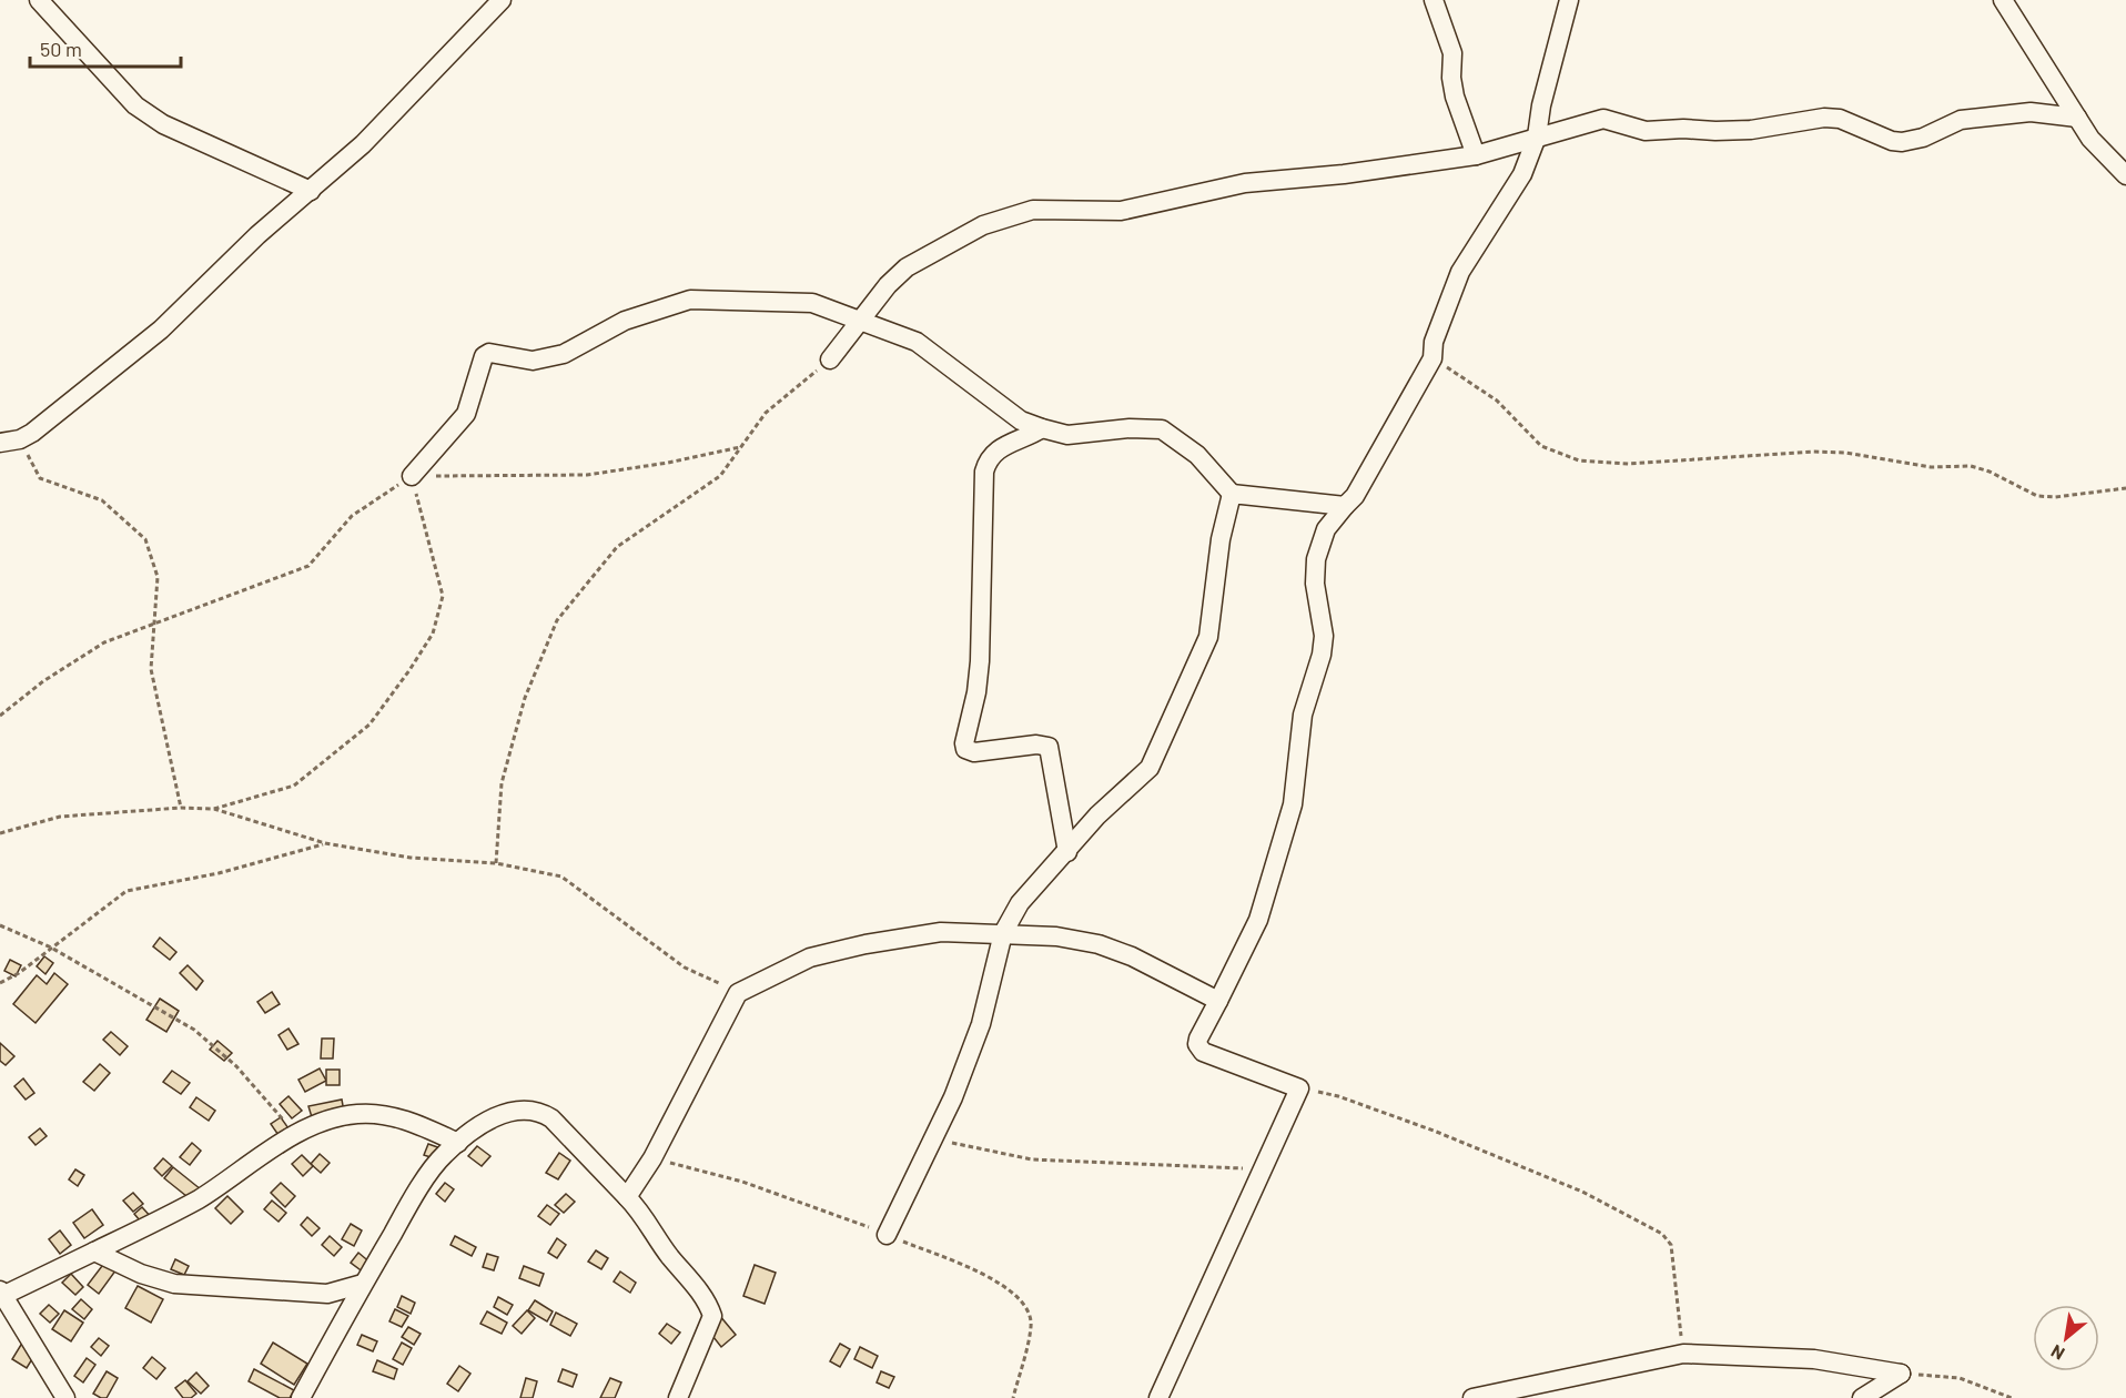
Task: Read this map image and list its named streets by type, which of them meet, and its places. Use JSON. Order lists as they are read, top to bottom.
{
  "scale_bar": "50 m",
  "north": "bottom left"
}
